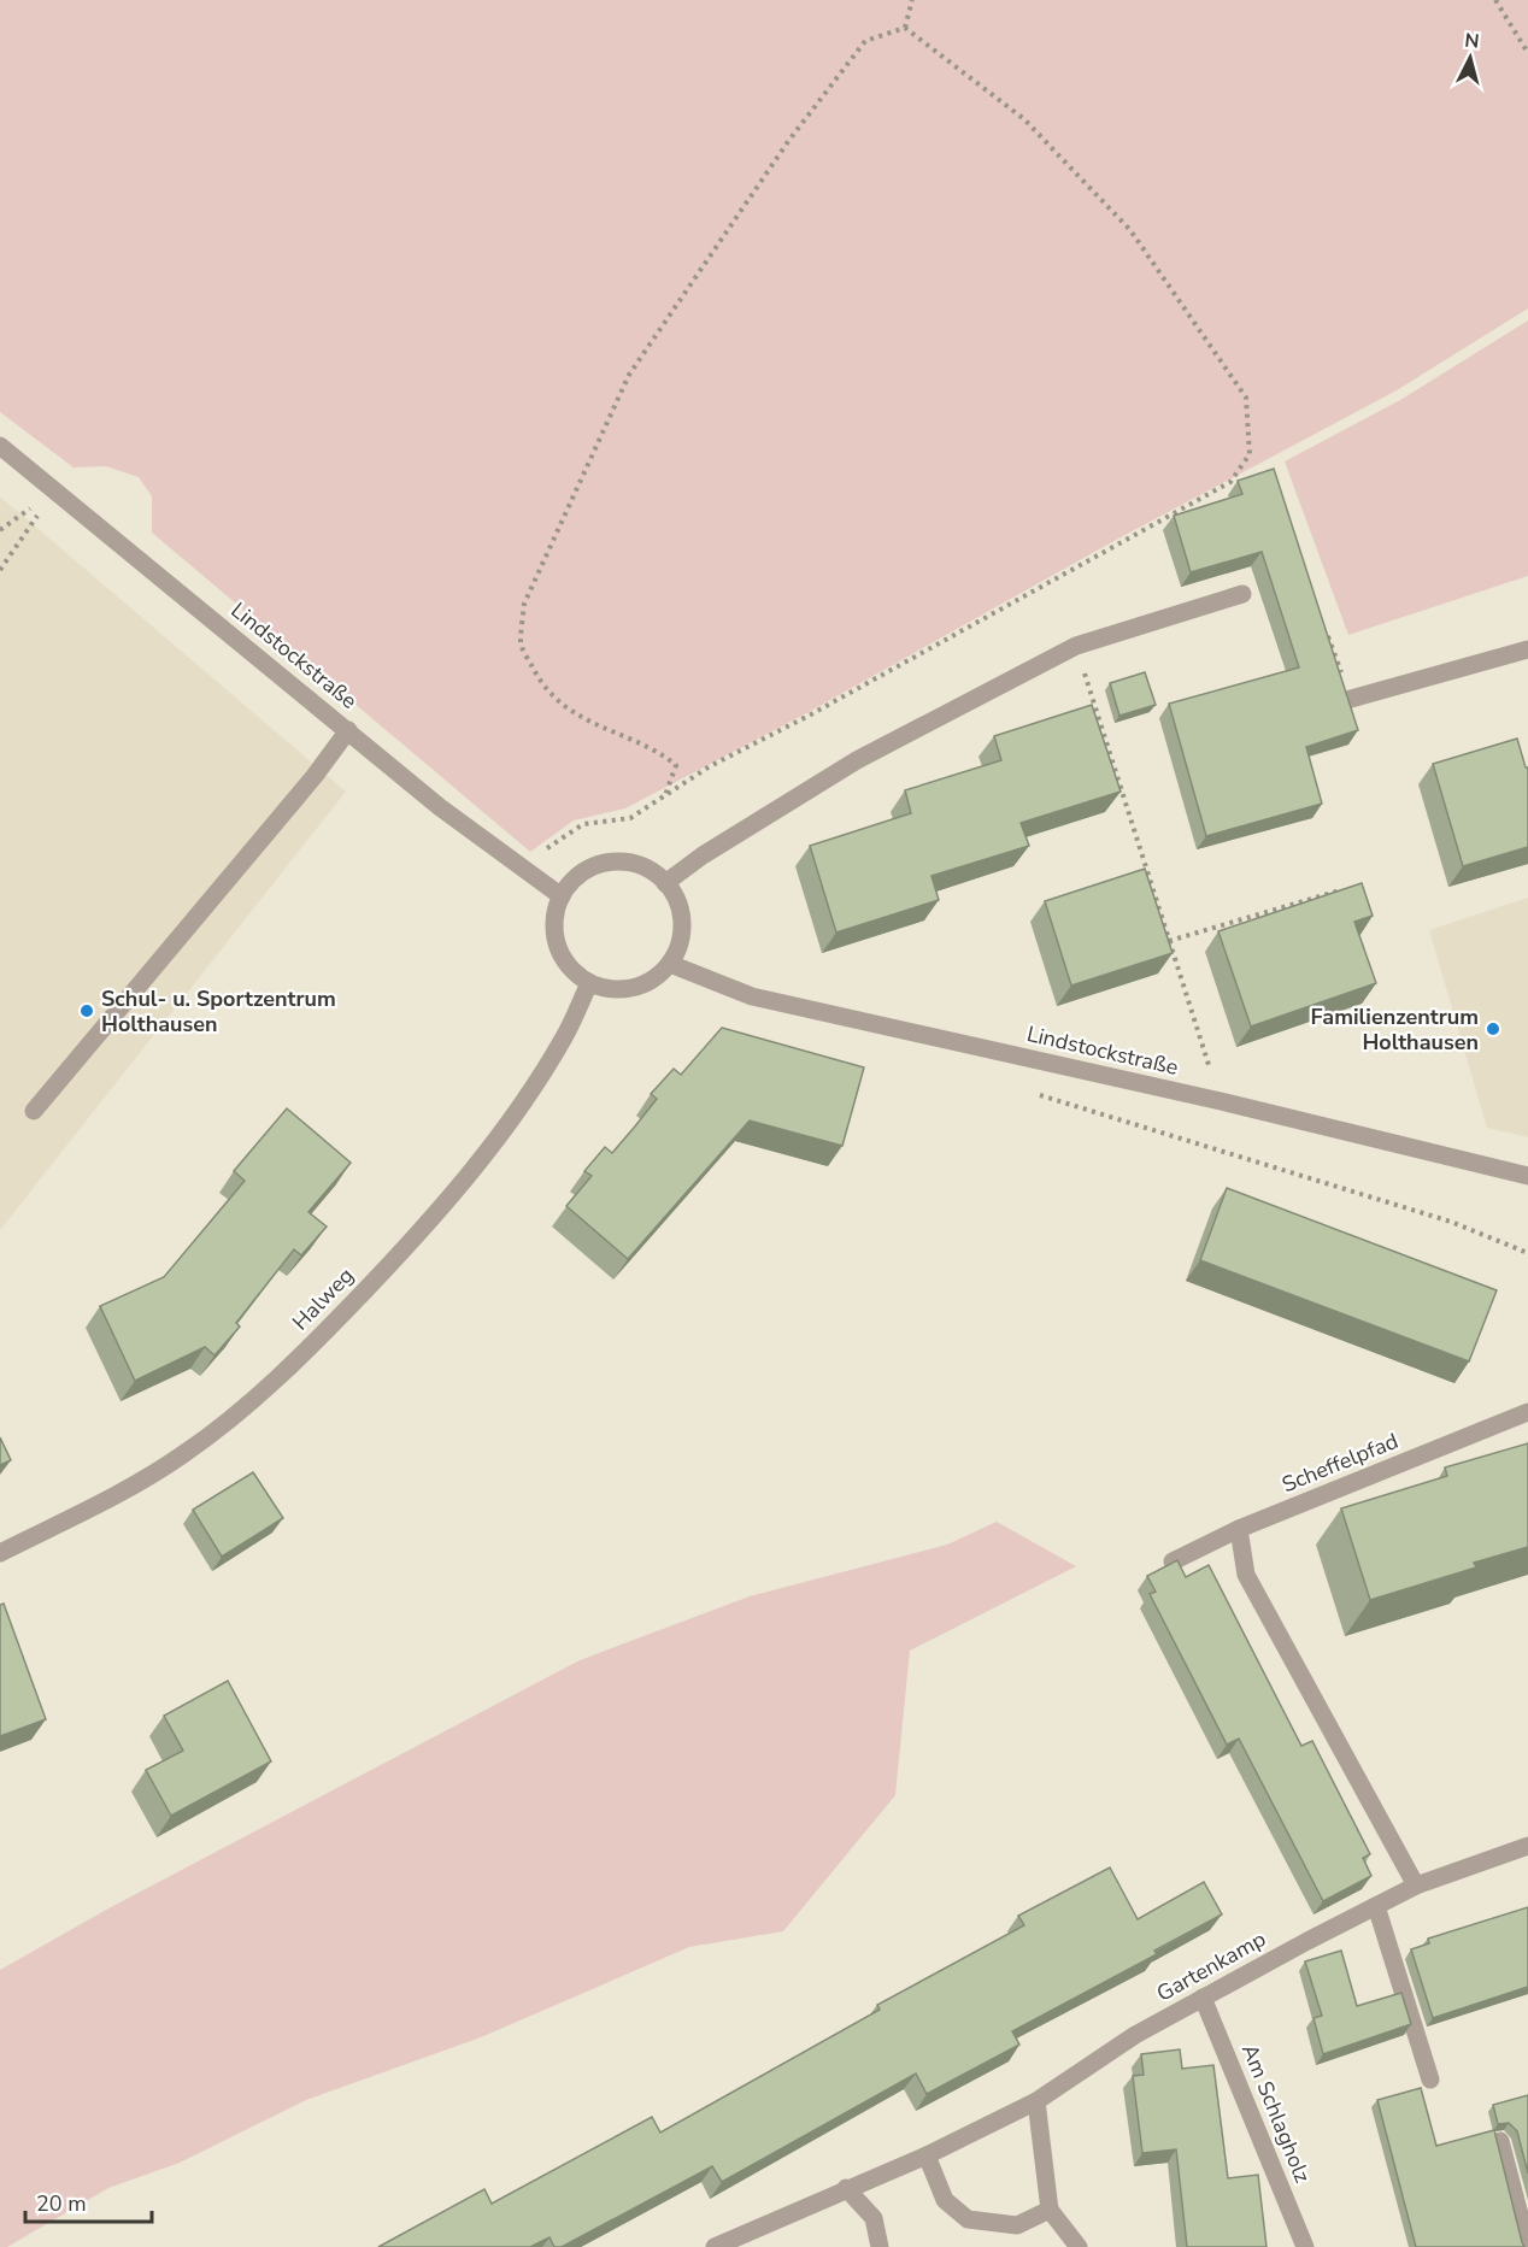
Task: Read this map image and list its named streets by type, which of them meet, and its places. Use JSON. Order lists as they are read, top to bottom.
{
  "streets": {
    "street": [
      "Lindstockstraße",
      "Halweg",
      "Scheffelpfad",
      "Gartenkamp",
      "Am Schlagholz"
    ]
  },
  "crossings": [
    ["Lindstockstraße", "Halweg"],
    ["Gartenkamp", "Am Schlagholz"]
  ],
  "places": ["Schul- u. Sportzentrum Holthausen", "Familienzentrum Holthausen"],
  "scale_bar": "20 m",
  "north": "top"
}
